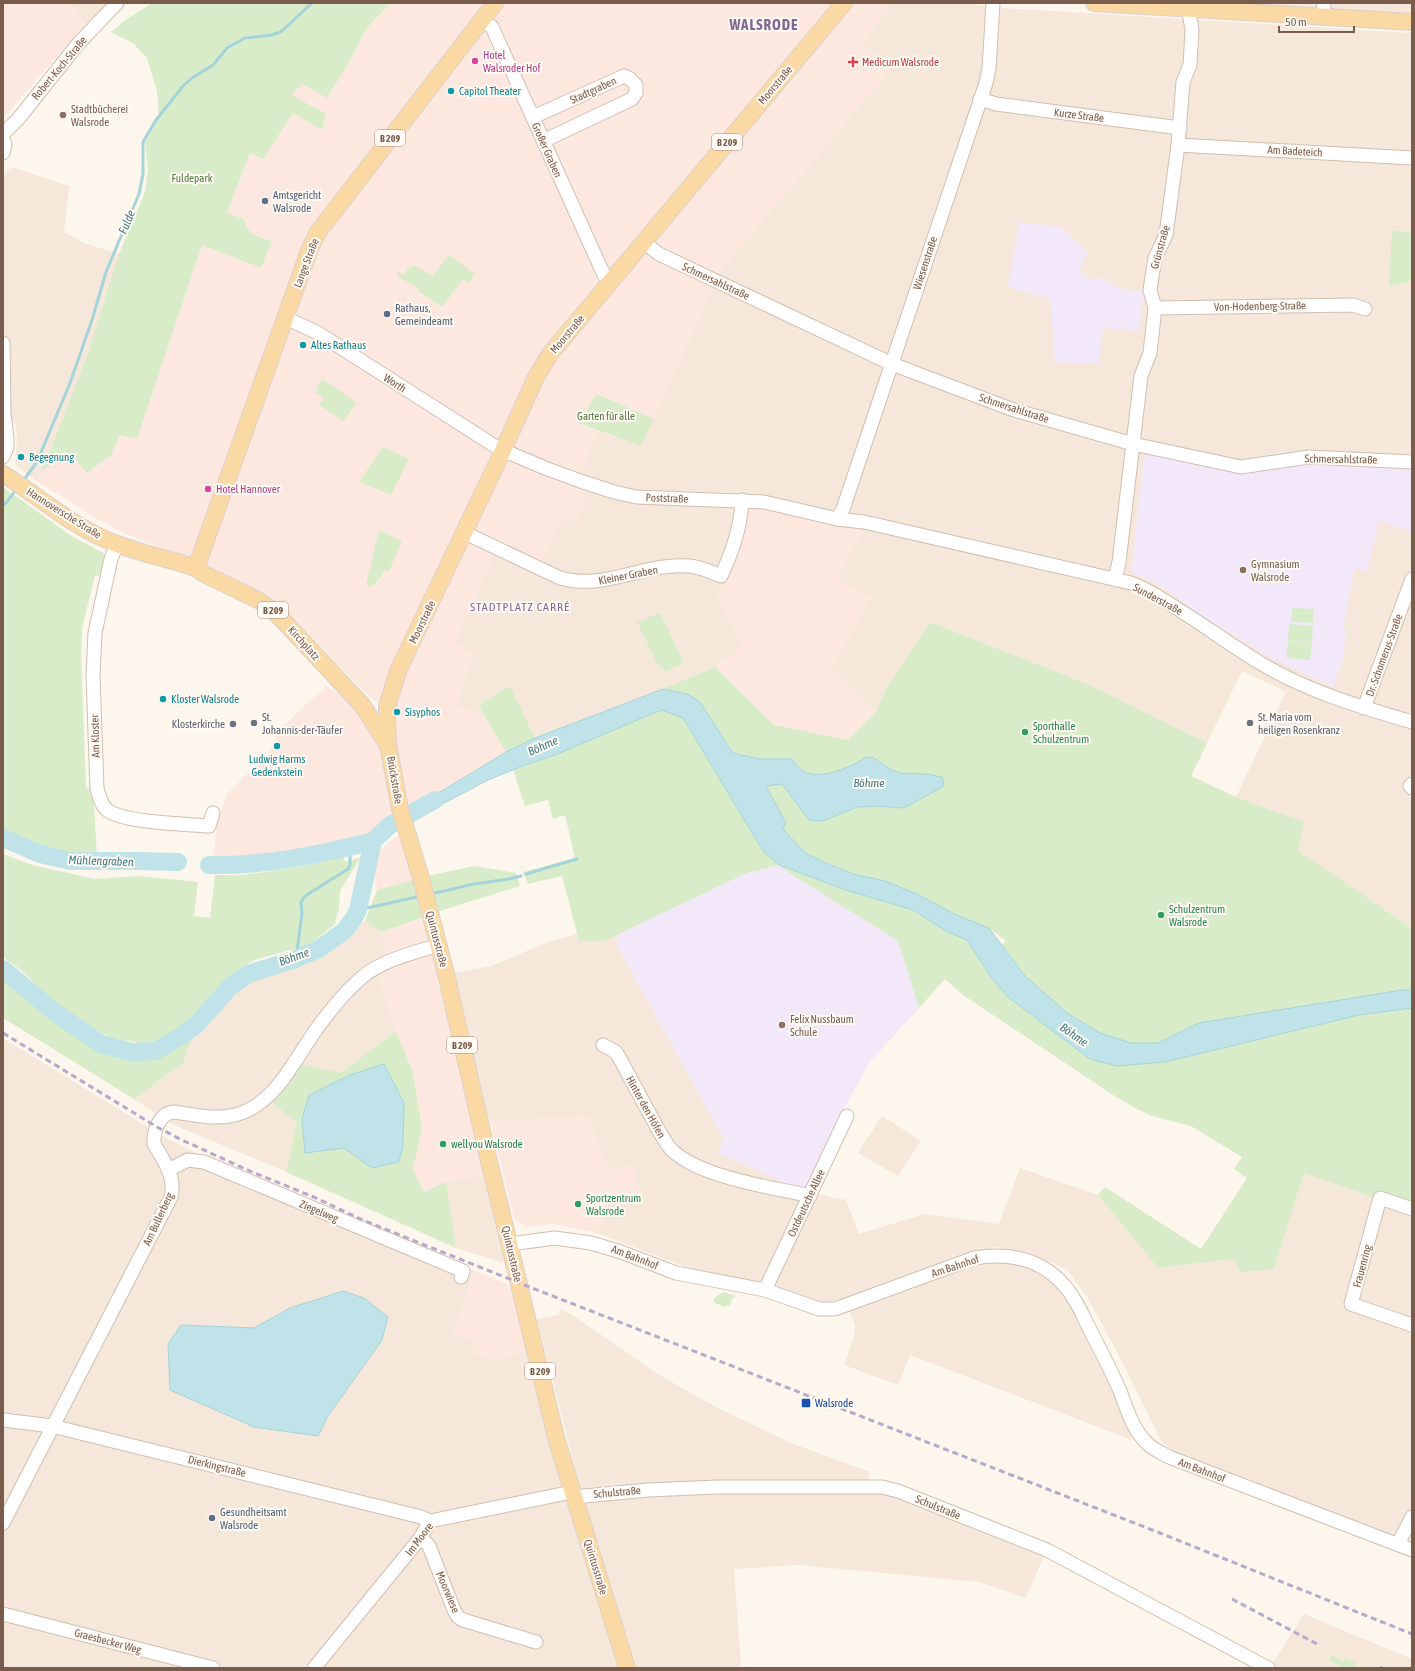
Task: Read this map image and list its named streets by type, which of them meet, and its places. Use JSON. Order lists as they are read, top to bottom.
{
  "streets": {
    "main road": [
      "Moorstraße",
      "B 209",
      "Lange Straße",
      "Hannoversche Straße",
      "Kirchplatz",
      "Brückstraße",
      "Quintusstraße"
    ],
    "street": [
      "Robert-Koch-Straße",
      "Stadtgraben",
      "Kurze Straße",
      "Großer Graben",
      "Am Badeteich",
      "Grünstraße",
      "Wiesenstraße",
      "Schmersahlstraße",
      "Von-Hodenberg-Straße",
      "Worth",
      "Poststraße",
      "Kleiner Graben",
      "Sunderstraße",
      "Dr.-Schomerus-Straße",
      "Am Kloster",
      "Hinter den Höfen",
      "Ostdeutsche Allee",
      "Ziegelweg",
      "Am Bullerberg",
      "Am Bahnhof",
      "Frauenring",
      "Dierkingstraße",
      "Schulstraße",
      "Im Moore",
      "Moorwiese",
      "Graesbecker Weg"
    ]
  },
  "crossings": [
    ["Moorstraße", "Großer Graben"],
    ["Moorstraße", "Schmersahlstraße"],
    ["Moorstraße", "Worth"],
    ["Moorstraße", "Poststraße"],
    ["Moorstraße", "Kleiner Graben"],
    ["Moorstraße", "Brückstraße"],
    ["Stadtgraben", "Großer Graben"],
    ["Kurze Straße", "Grünstraße"],
    ["Kurze Straße", "Wiesenstraße"],
    ["Großer Graben", "Lange Straße"],
    ["Am Badeteich", "Grünstraße"],
    ["Grünstraße", "Schmersahlstraße"],
    ["Grünstraße", "Von-Hodenberg-Straße"],
    ["Grünstraße", "Sunderstraße"],
    ["Lange Straße", "Worth"],
    ["Lange Straße", "Hannoversche Straße"],
    ["Lange Straße", "Kirchplatz"],
    ["Wiesenstraße", "Schmersahlstraße"],
    ["Wiesenstraße", "Poststraße"],
    ["Wiesenstraße", "Sunderstraße"],
    ["Worth", "Poststraße"],
    ["Poststraße", "Kleiner Graben"],
    ["Poststraße", "Sunderstraße"],
    ["Hannoversche Straße", "Kirchplatz"],
    ["Hannoversche Straße", "Am Kloster"],
    ["Sunderstraße", "Dr.-Schomerus-Straße"],
    ["Kirchplatz", "Brückstraße"],
    ["Brückstraße", "Quintusstraße"],
    ["Quintusstraße", "Am Bullerberg"],
    ["Quintusstraße", "Am Bahnhof"],
    ["Quintusstraße", "Schulstraße"],
    ["Quintusstraße", "Im Moore"],
    ["Hinter den Höfen", "Ostdeutsche Allee"],
    ["Ostdeutsche Allee", "Am Bahnhof"],
    ["Ziegelweg", "Am Bullerberg"],
    ["Am Bullerberg", "Dierkingstraße"],
    ["Dierkingstraße", "Im Moore"],
    ["Schulstraße", "Im Moore"],
    ["Im Moore", "Moorwiese"]
  ],
  "districts": ["WALSRODE", "STADTPLATZ CARRÉ"],
  "water": ["Fulde", "Böhme", "Mühlengraben"],
  "parks": ["Fuldepark", "Garten für alle"],
  "places": {
    "other": [
      "Hotel Walsroder Hof",
      "Capitol Theater",
      "Stadtbücherei Walsrode",
      "Amtsgericht Walsrode",
      "Rathaus, Gemeindeamt",
      "Altes Rathaus",
      "Begegnung",
      "Hotel Hannover",
      "Gymnasium Walsrode",
      "Kloster Walsrode",
      "Sisyphos",
      "St. Johannis-der-Täufer",
      "St. Maria vom heiligen Rosenkranz",
      "Klosterkirche",
      "Sporthalle Schulzentrum",
      "Ludwig Harms Gedenkstein",
      "Schulzentrum Walsrode",
      "Felix Nussbaum Schule",
      "wellyou Walsrode",
      "Sportzentrum Walsrode",
      "Gesundheitsamt Walsrode"
    ],
    "health": ["Medicum Walsrode"],
    "transit": ["Walsrode"]
  },
  "scale_bar": "50 m"
}
